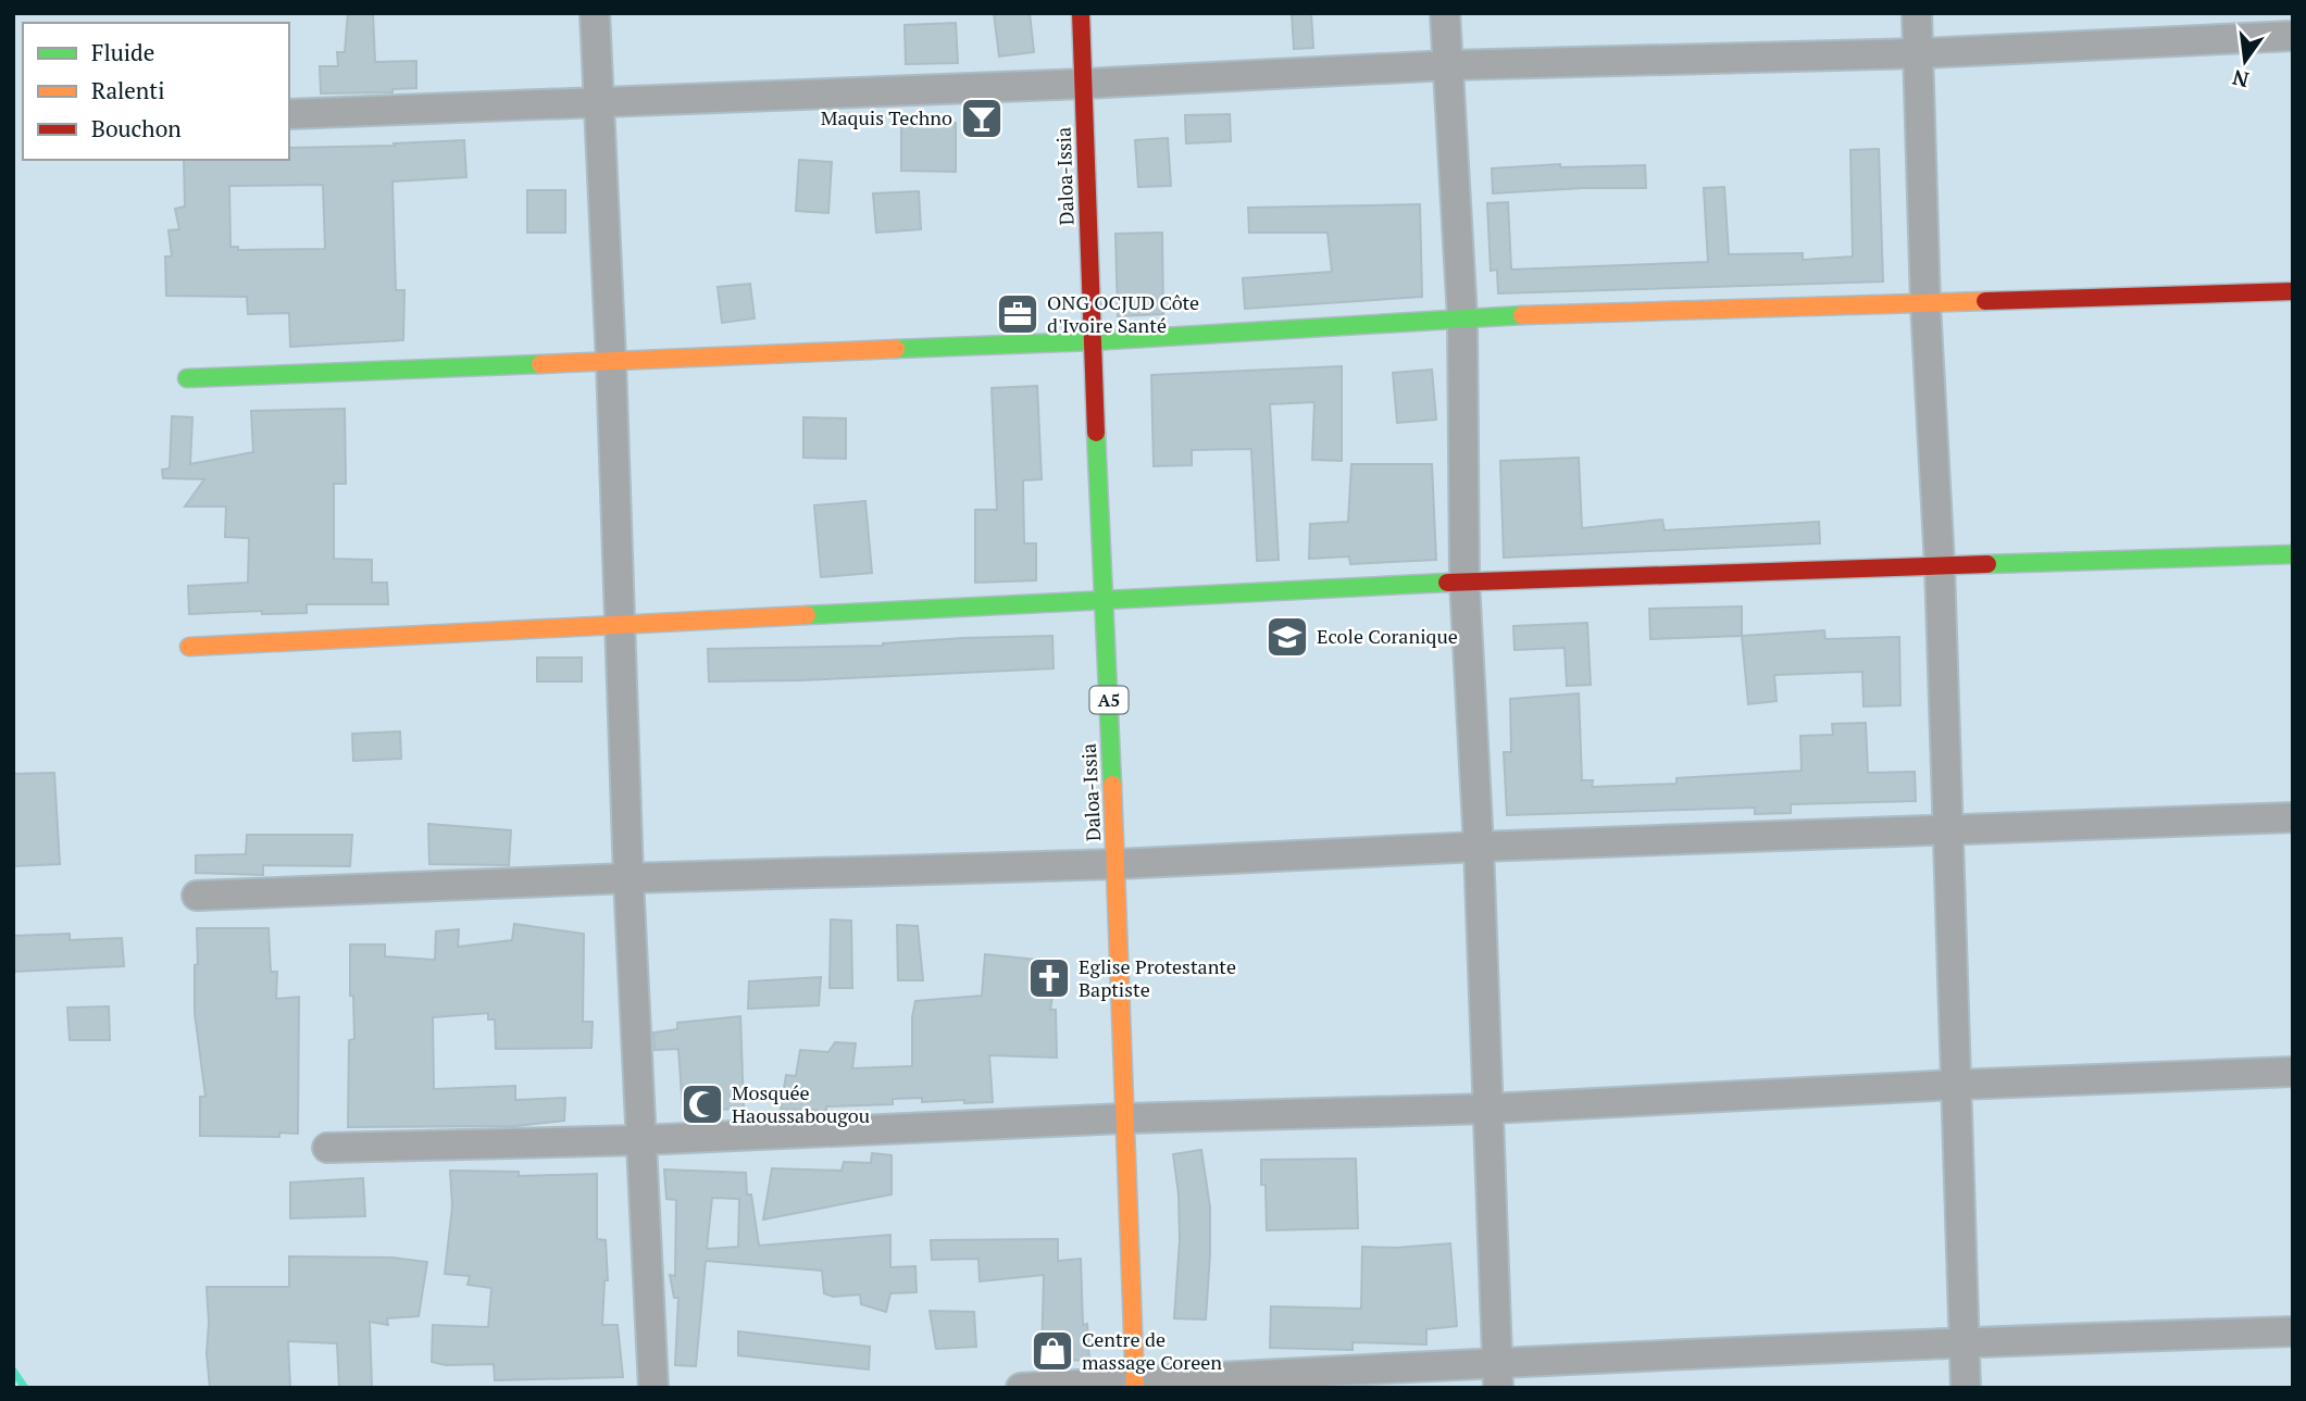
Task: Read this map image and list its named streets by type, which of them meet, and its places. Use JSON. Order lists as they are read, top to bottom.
{
  "streets": {
    "street": ["Daloa-Issia", "A5"]
  },
  "places": {
    "bar": ["Maquis Techno"],
    "office": ["ONG OCJUD Côte d'Ivoire Santé"],
    "school or university": ["Ecole Coranique"],
    "church": ["Eglise Protestante Baptiste"],
    "mosque": ["Mosquée Haoussabougou"],
    "shop": ["Centre de massage Coreen"]
  },
  "legend": ["Fluide", "Ralenti", "Bouchon"],
  "north": "bottom"
}
